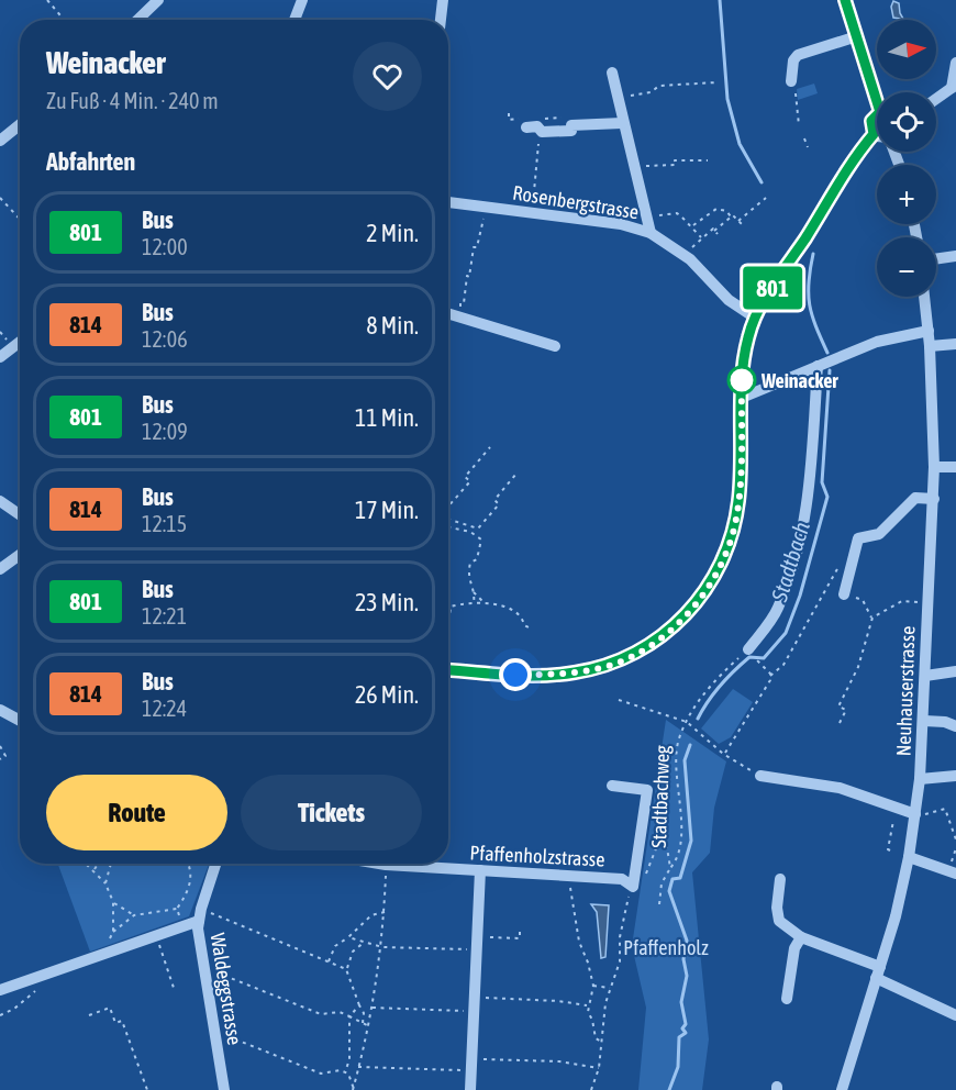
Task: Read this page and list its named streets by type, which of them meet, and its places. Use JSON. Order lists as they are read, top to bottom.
{
  "streets": {
    "street": [
      "Rosenbergstrasse",
      "Neuhauserstrasse",
      "Pfaffenholzstrasse",
      "Waldeggstrasse"
    ],
    "path": ["Stadtbachweg"]
  },
  "water": ["Stadtbach"],
  "parks": ["Pfaffenholz"],
  "places": ["Weinacker"],
  "lines": ["bus line 801"],
  "north": "right",
  "page": {
    "on_map": "801",
    "map_buttons": ["+", "−"],
    "heading": [
      ["Weinacker", "Zu Fuß · 4 Min. · 240 m"],
      "Abfahrten"
    ],
    "list": [
      {
        "mark": "801",
        "name": "Bus",
        "note": "12:00",
        "value": "2 Min."
      },
      {
        "mark": "814",
        "name": "Bus",
        "note": "12:06",
        "value": "8 Min."
      },
      {
        "mark": "801",
        "name": "Bus",
        "note": "12:09",
        "value": "11 Min."
      },
      {
        "mark": "814",
        "name": "Bus",
        "note": "12:15",
        "value": "17 Min."
      },
      {
        "mark": "801",
        "name": "Bus",
        "note": "12:21",
        "value": "23 Min."
      },
      {
        "mark": "814",
        "name": "Bus",
        "note": "12:24",
        "value": "26 Min."
      }
    ],
    "buttons": ["Route", "Tickets"]
  }
}
